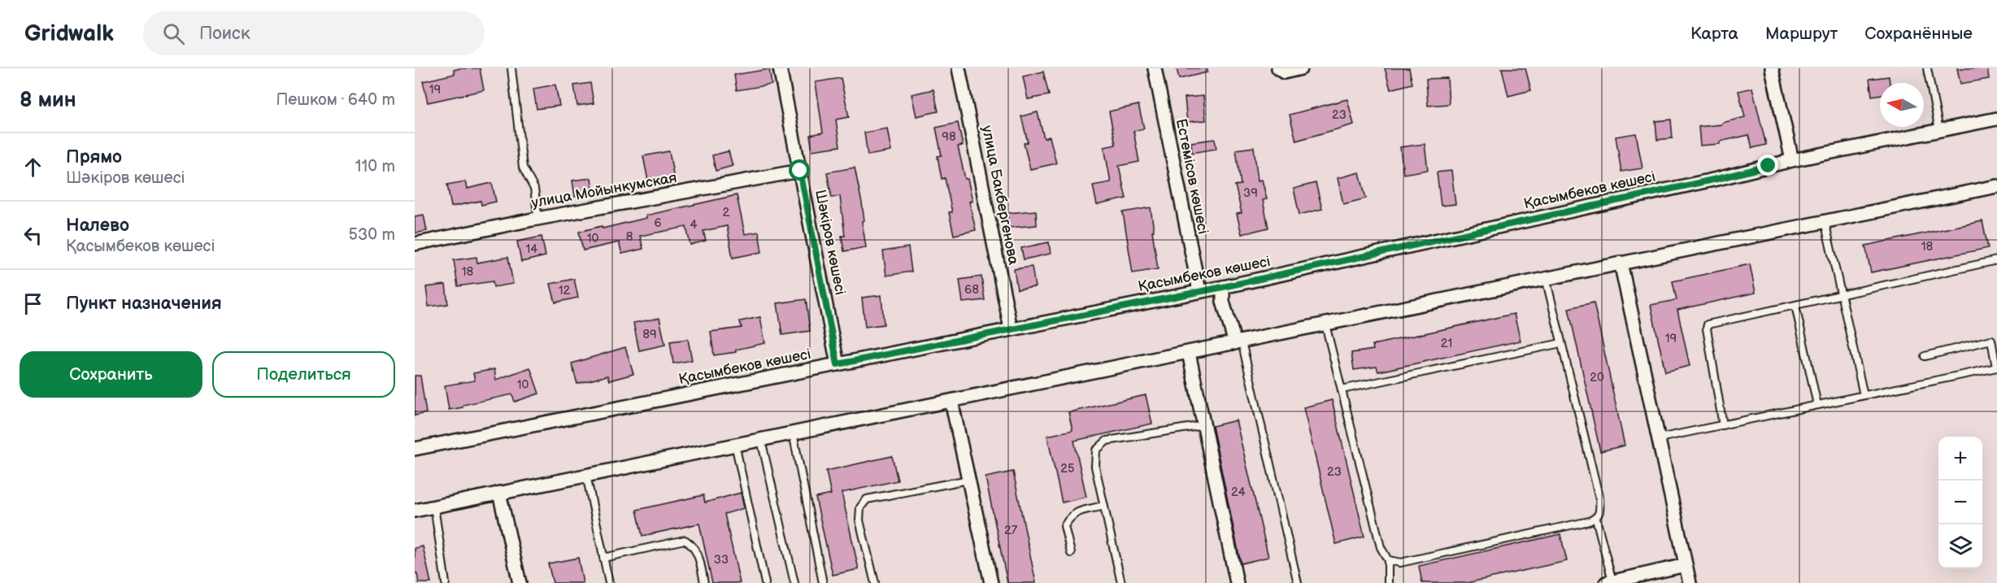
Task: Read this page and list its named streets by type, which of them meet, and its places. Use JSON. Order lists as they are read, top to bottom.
{
  "streets": {
    "street": [
      "Естемісов көшесі",
      "улица Мойынкумская",
      "Қасымбеков көшесі",
      "улица Бакбергенова",
      "Шәкіров көшесі"
    ]
  },
  "crossings": [
    ["Естемісов көшесі", "Қасымбеков көшесі"],
    ["улица Мойынкумская", "Шәкіров көшесі"],
    ["Қасымбеков көшесі", "улица Бакбергенова"],
    ["Қасымбеков көшесі", "Шәкіров көшесі"]
  ],
  "house_numbers": [
    "19",
    "23",
    "98",
    "39",
    "2",
    "6",
    "4",
    "8",
    "10",
    "18",
    "14",
    "18",
    "68",
    "12",
    "89",
    "19",
    "21",
    "20",
    "10",
    "25",
    "23",
    "24",
    "27",
    "33"
  ],
  "north": "left",
  "page": {
    "header": "Gridwalk",
    "search": "Поиск",
    "nav": ["Карта", "Маршрут", "Сохранённые"],
    "heading": ["8 мин", "Пешком · 640 m"],
    "list": [
      ["Прямо", "Шәкіров көшесі", "110 m"],
      ["Налево", "Қасымбеков көшесі", "530 m"],
      "Пункт назначения"
    ],
    "buttons": ["Сохранить", "Поделиться"],
    "map_buttons": ["+", "−"]
  }
}
